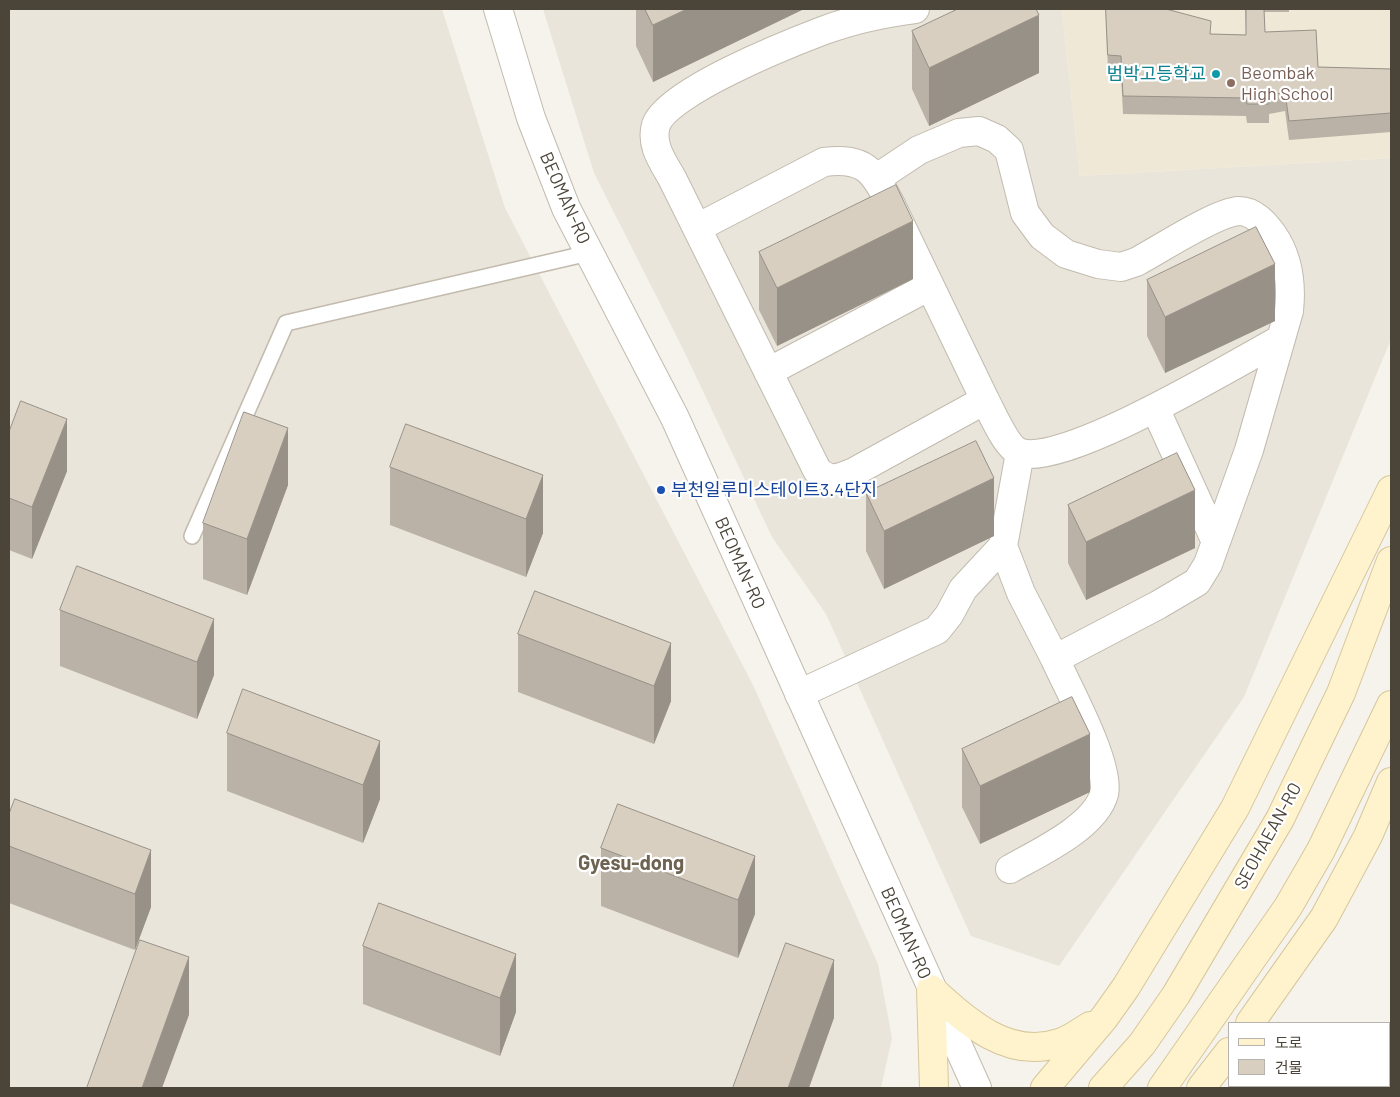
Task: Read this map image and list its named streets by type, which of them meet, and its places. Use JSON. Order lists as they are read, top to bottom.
{
  "streets": {
    "main road": ["SEOHAEAN-RO"],
    "street": ["BEOMAN-RO"]
  },
  "districts": ["Gyesu-dong"],
  "places": ["범박고등학교", "Beombak High School", "부천일루미스테이트3.4단지"],
  "legend": ["도로", "건물"]
}
